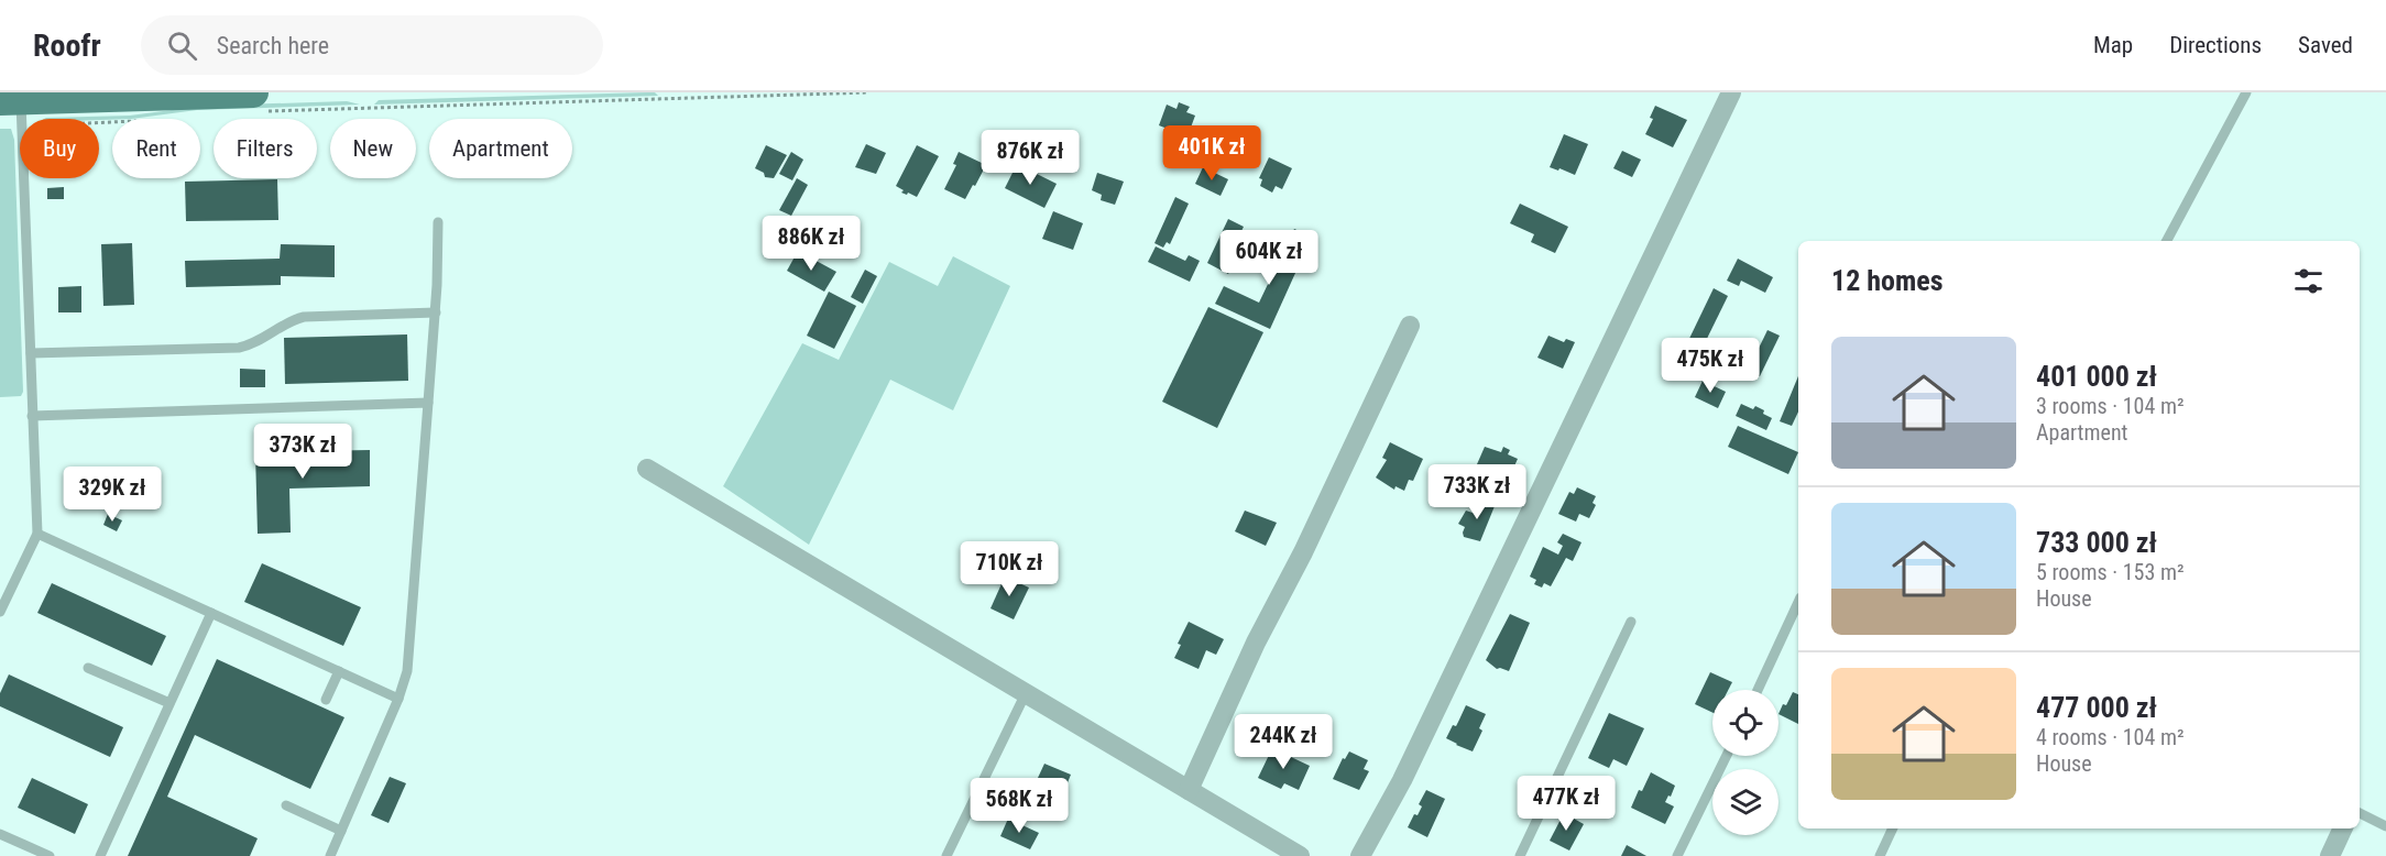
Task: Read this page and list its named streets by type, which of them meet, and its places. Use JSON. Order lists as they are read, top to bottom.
{
  "page": {
    "header": "Roofr",
    "search": "Search here",
    "nav": ["Map", "Directions", "Saved"],
    "chip": [
      "Buy",
      "Rent",
      "Filters",
      "New",
      "Apartment"
    ],
    "price": [
      "401K zł",
      "876K zł",
      "886K zł",
      "604K zł",
      "475K zł",
      "373K zł",
      "733K zł",
      "329K zł",
      "710K zł",
      "244K zł",
      "477K zł",
      "568K zł"
    ],
    "heading": "12 homes",
    "list": [
      {
        "name": "401 000 zł",
        "note": "3 rooms · 104 m² · Apartment"
      },
      {
        "name": "733 000 zł",
        "note": "5 rooms · 153 m² · House"
      },
      {
        "name": "477 000 zł",
        "note": "4 rooms · 104 m² · House"
      }
    ]
  }
}
